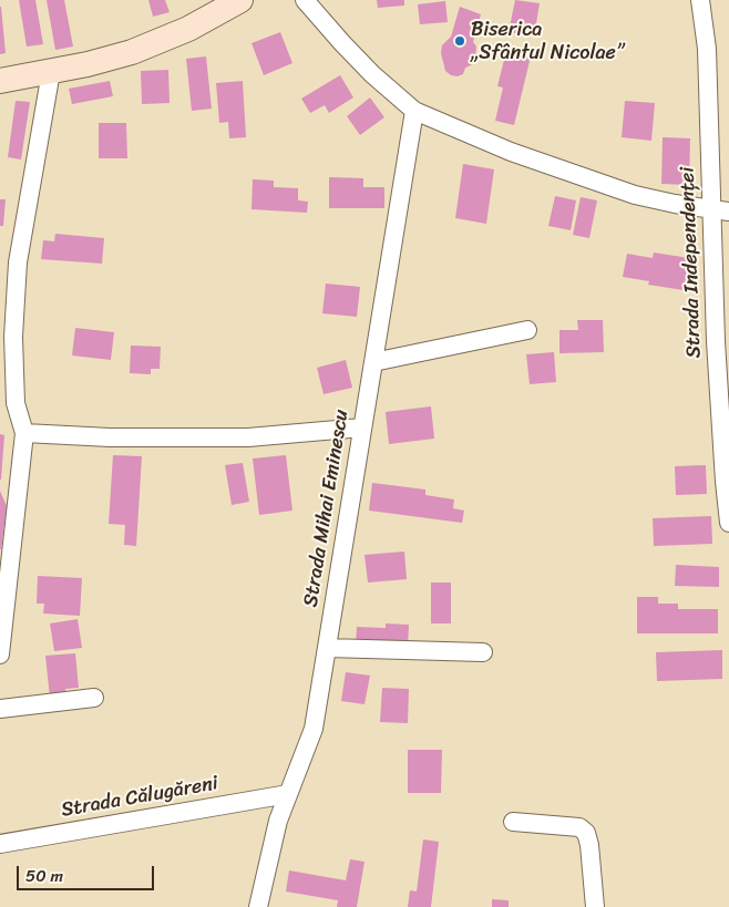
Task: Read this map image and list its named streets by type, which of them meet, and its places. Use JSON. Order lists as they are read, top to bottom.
{
  "streets": {
    "street": ["Strada Independenței", "Strada Mihai Eminescu", "Strada Călugăreni"]
  },
  "crossings": [
    ["Strada Mihai Eminescu", "Strada Călugăreni"]
  ],
  "places": ["Biserica „Sfântul Nicolae”"],
  "scale_bar": "50 m"
}
